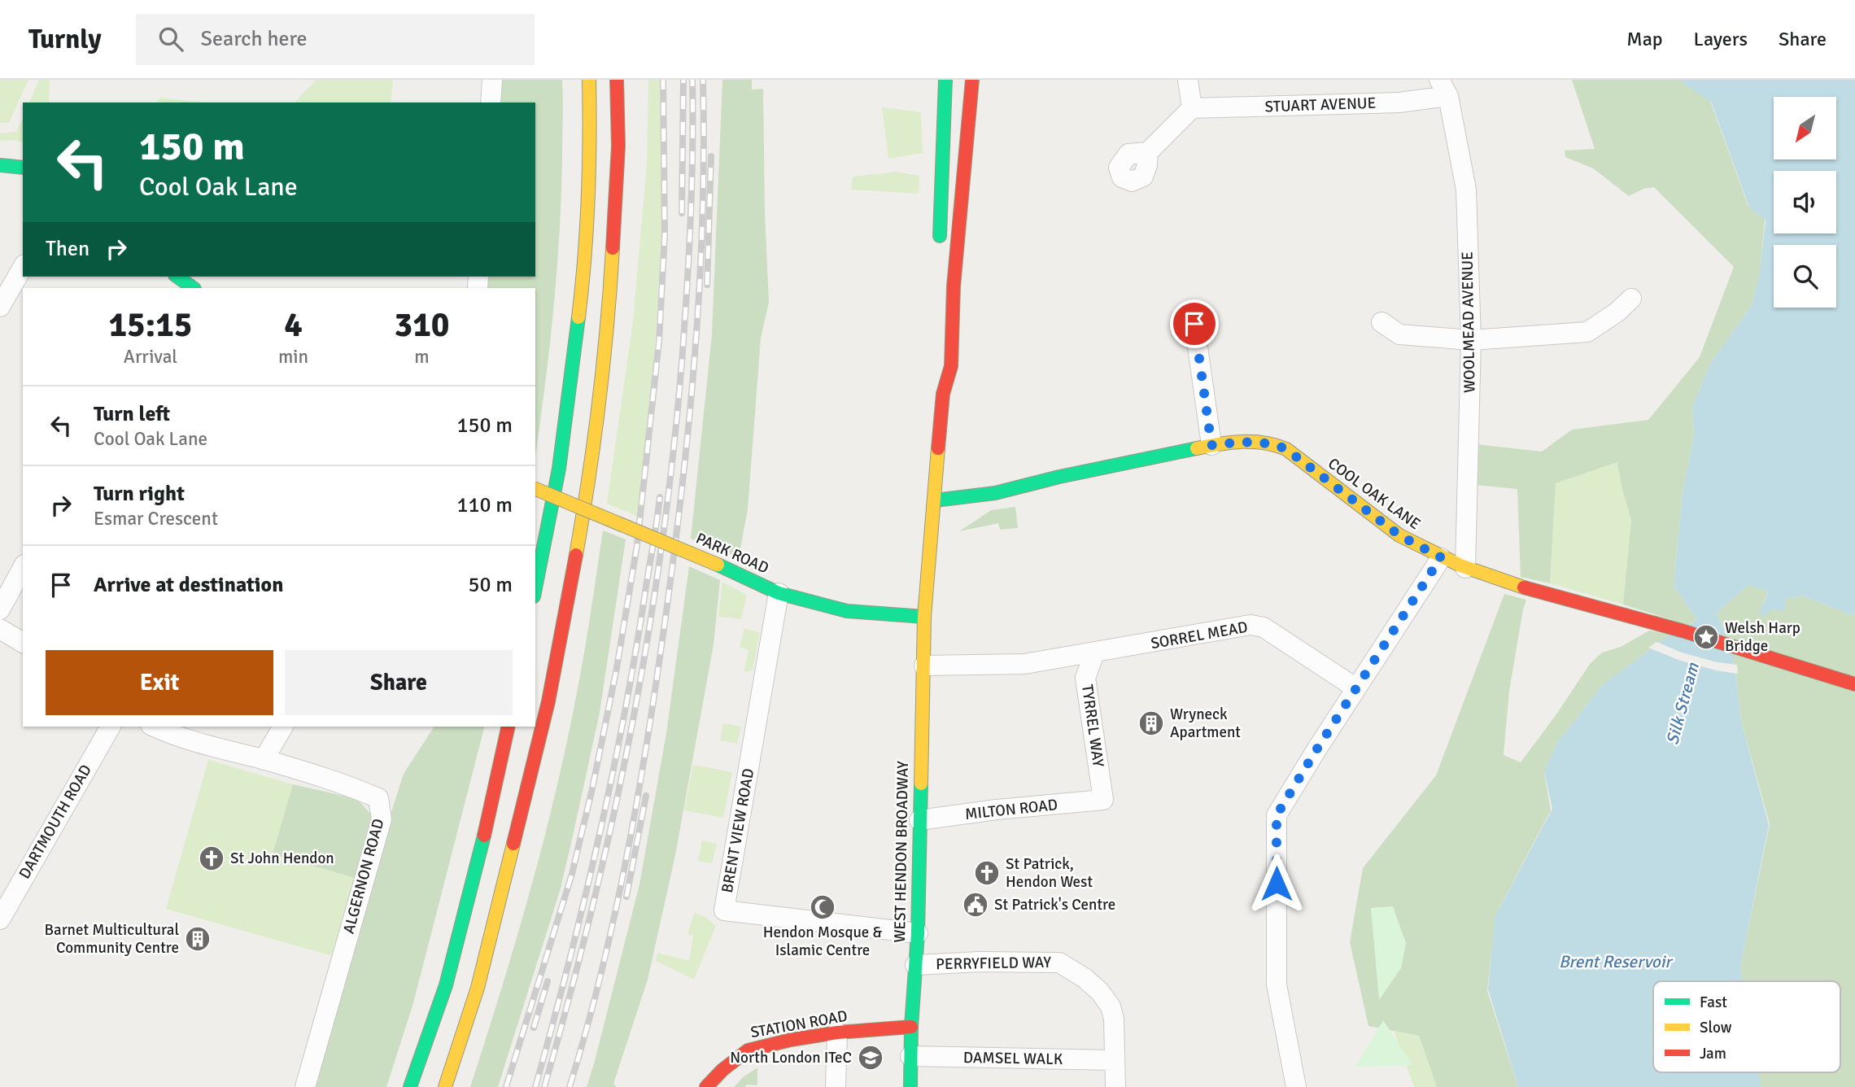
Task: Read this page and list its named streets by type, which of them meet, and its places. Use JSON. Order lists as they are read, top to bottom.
{
  "streets": {
    "main road": [
      "COOL OAK LANE",
      "PARK ROAD",
      "WEST HENDON BROADWAY",
      "STATION ROAD"
    ],
    "street": [
      "STUART AVENUE",
      "WOOLMEAD AVENUE",
      "SORREL MEAD",
      "TYRREL WAY",
      "MILTON ROAD",
      "DARTMOUTH ROAD",
      "BRENT VIEW ROAD",
      "ALGERNON ROAD",
      "PERRYFIELD WAY",
      "DAMSEL WALK"
    ]
  },
  "crossings": [
    ["STUART AVENUE", "WOOLMEAD AVENUE"],
    ["WOOLMEAD AVENUE", "COOL OAK LANE"],
    ["COOL OAK LANE", "WEST HENDON BROADWAY"],
    ["PARK ROAD", "BRENT VIEW ROAD"],
    ["PARK ROAD", "WEST HENDON BROADWAY"],
    ["SORREL MEAD", "TYRREL WAY"],
    ["SORREL MEAD", "WEST HENDON BROADWAY"],
    ["TYRREL WAY", "MILTON ROAD"],
    ["MILTON ROAD", "WEST HENDON BROADWAY"],
    ["BRENT VIEW ROAD", "WEST HENDON BROADWAY"],
    ["WEST HENDON BROADWAY", "PERRYFIELD WAY"],
    ["WEST HENDON BROADWAY", "STATION ROAD"],
    ["WEST HENDON BROADWAY", "DAMSEL WALK"],
    ["PERRYFIELD WAY", "DAMSEL WALK"]
  ],
  "water": ["Silk Stream", "Brent Reservoir"],
  "places": {
    "place": ["Welsh Harp Bridge"],
    "building": ["Wryneck Apartment", "Barnet Multicultural Community Centre"],
    "church": ["St John Hendon", "St Patrick, Hendon West"],
    "public building": ["St Patrick's Centre"],
    "mosque": ["Hendon Mosque & Islamic Centre"],
    "school or university": ["North London ITeC"]
  },
  "legend": ["Fast", "Slow", "Jam"],
  "north": "bottom left",
  "page": {
    "header": "Turnly",
    "search": "Search here",
    "nav": ["Map", "Layers", "Share"],
    "turn": ["150 m", "Cool Oak Lane"],
    "then": "Then",
    "eta": [
      "15:15",
      "Arrival",
      "4",
      "min",
      "310",
      "m"
    ],
    "list": [
      {
        "name": "Turn left",
        "note": "Cool Oak Lane",
        "value": "150 m"
      },
      {
        "name": "Turn right",
        "note": "Esmar Crescent",
        "value": "110 m"
      },
      {
        "name": "Arrive at destination",
        "value": "50 m"
      }
    ],
    "buttons": ["Exit", "Share"]
  }
}
